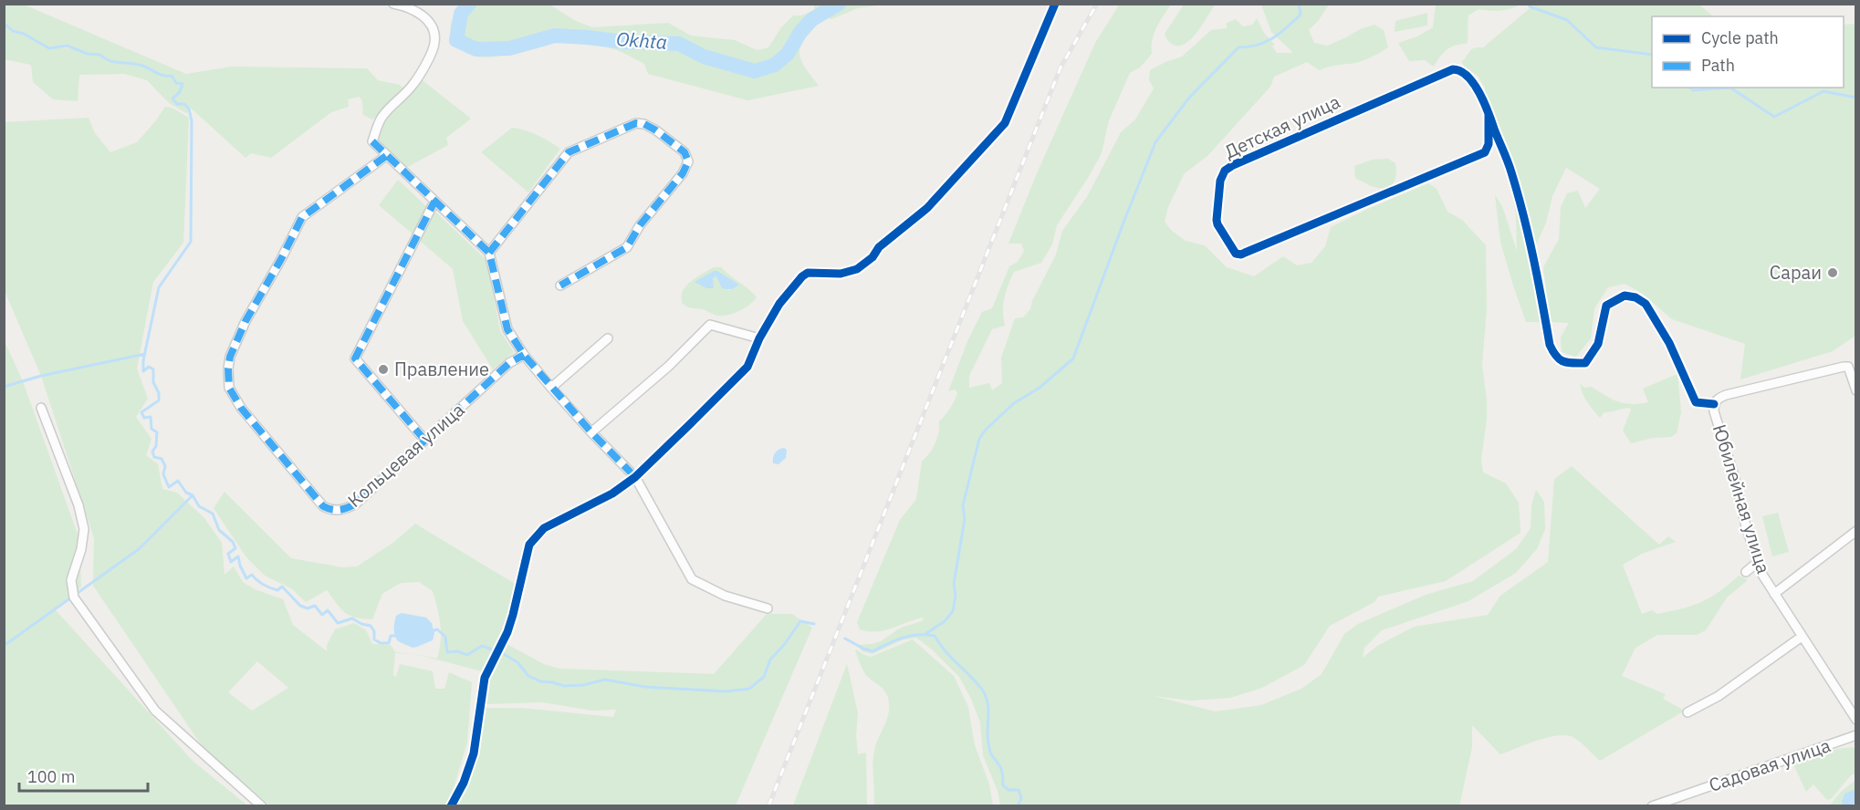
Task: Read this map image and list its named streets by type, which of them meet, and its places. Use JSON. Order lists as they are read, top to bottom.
{
  "streets": {
    "street": [
      "Детская улица",
      "Кольцевая улица",
      "Юбилейная улица",
      "Садовая улица"
    ]
  },
  "water": ["Okhta"],
  "places": ["Сараи", "Правление"],
  "legend": ["Cycle path", "Path"],
  "scale_bar": "100 m"
}
